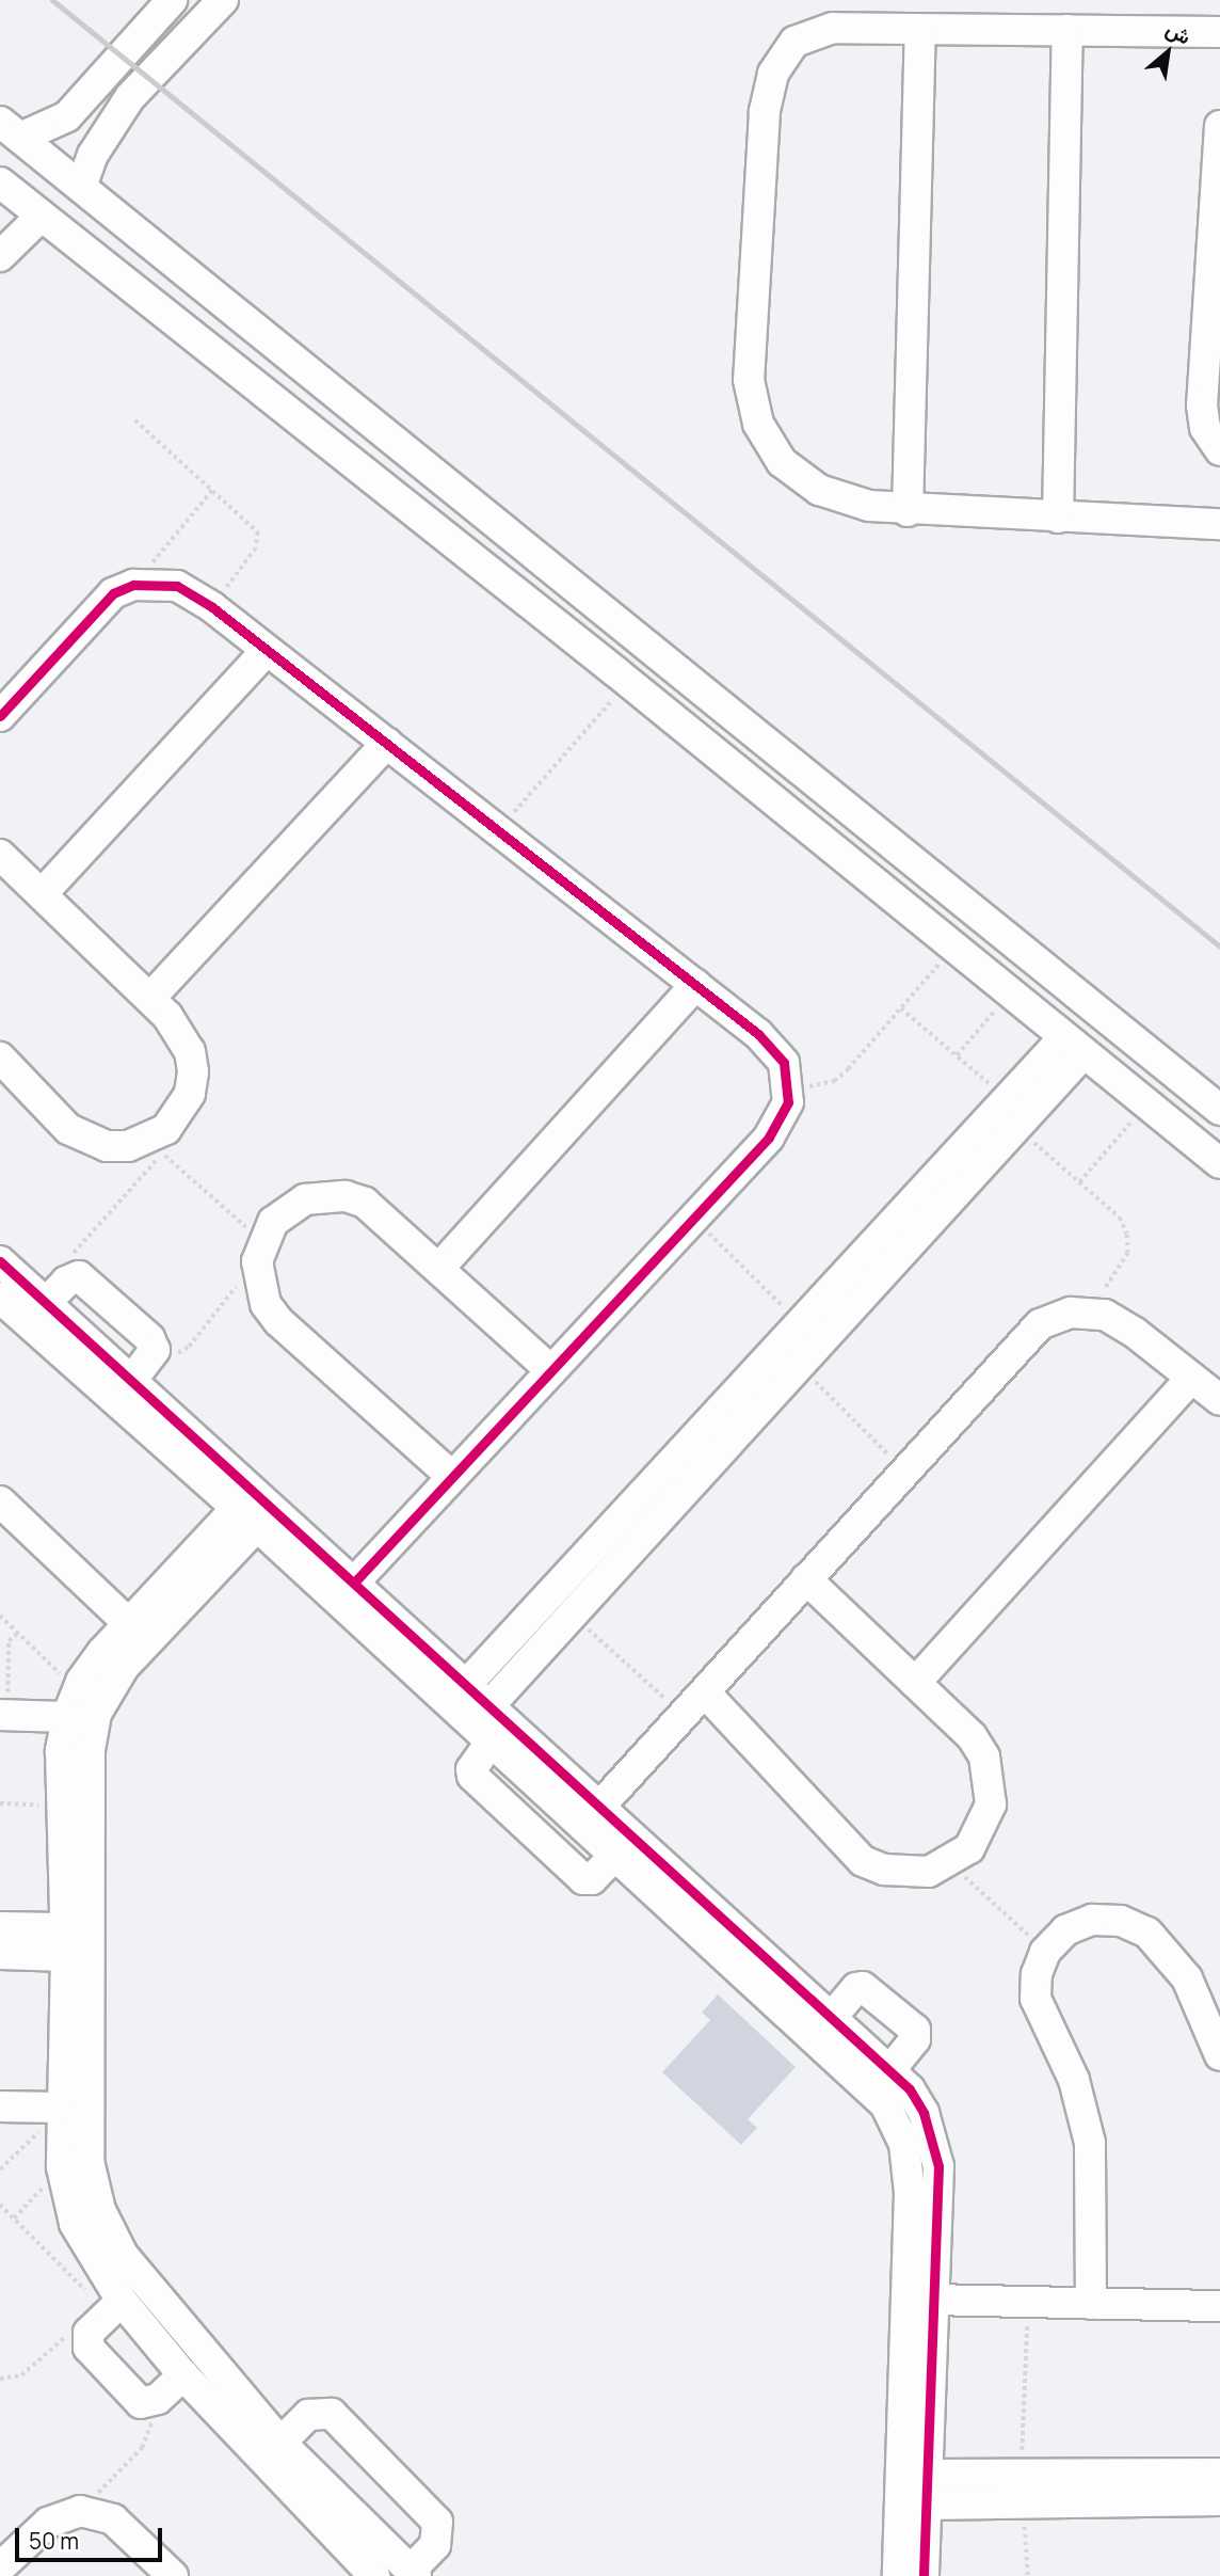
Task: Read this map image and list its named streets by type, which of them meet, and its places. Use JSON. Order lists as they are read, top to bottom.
{
  "scale_bar": "50 m",
  "north": "top right"
}
